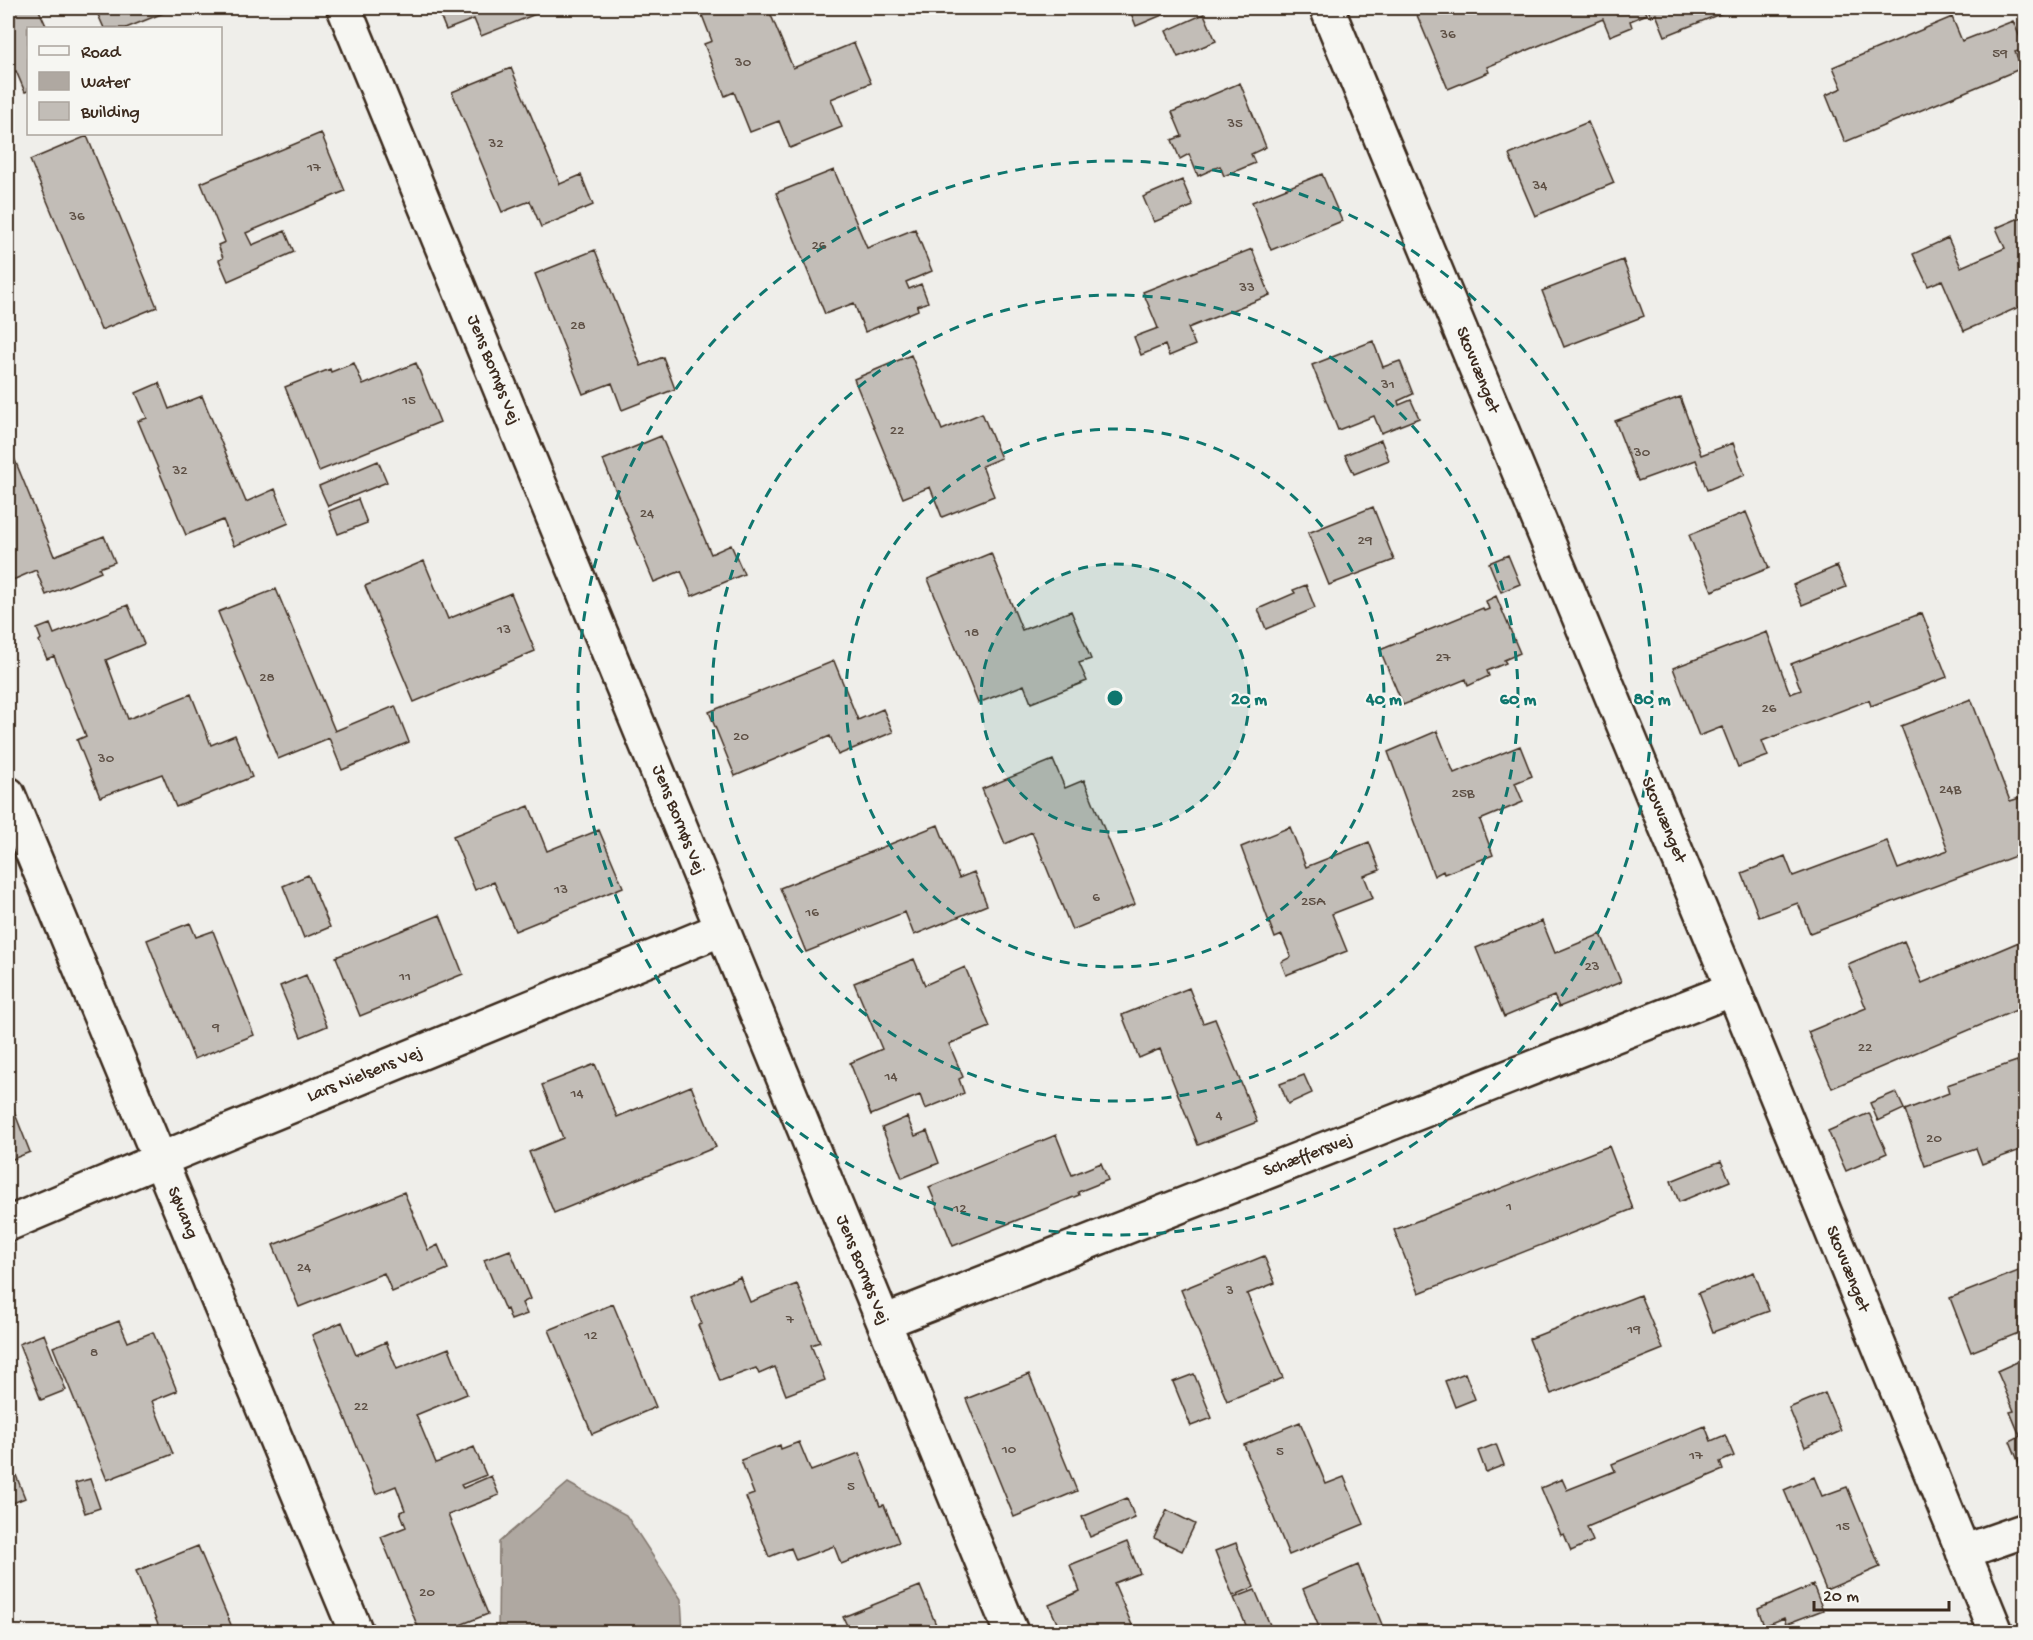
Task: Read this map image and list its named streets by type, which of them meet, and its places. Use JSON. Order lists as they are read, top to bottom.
{
  "streets": {
    "street": [
      "Jens Bornøs Vej",
      "Skovvænget",
      "Lars Nielsens Vej",
      "Schæffersvej",
      "Søvang"
    ]
  },
  "crossings": [
    ["Jens Bornøs Vej", "Lars Nielsens Vej"],
    ["Jens Bornøs Vej", "Schæffersvej"],
    ["Skovvænget", "Schæffersvej"],
    ["Lars Nielsens Vej", "Søvang"]
  ],
  "house_numbers": [
    "36",
    "59",
    "30",
    "35",
    "32",
    "17",
    "34",
    "36",
    "26",
    "33",
    "28",
    "31",
    "15",
    "22",
    "30",
    "32",
    "24",
    "29",
    "13",
    "18",
    "27",
    "28",
    "26",
    "20",
    "30",
    "24B",
    "25B",
    "13",
    "6",
    "25A",
    "16",
    "23",
    "11",
    "9",
    "22",
    "14",
    "14",
    "4",
    "20",
    "1",
    "12",
    "24",
    "3",
    "7",
    "19",
    "12",
    "8",
    "22",
    "10",
    "5",
    "17",
    "5",
    "15",
    "20"
  ],
  "legend": ["Road", "Water", "Building"],
  "scale_bar": "20 m",
  "rings": [
    "20 m",
    "40 m",
    "60 m",
    "80 m"
  ]
}
